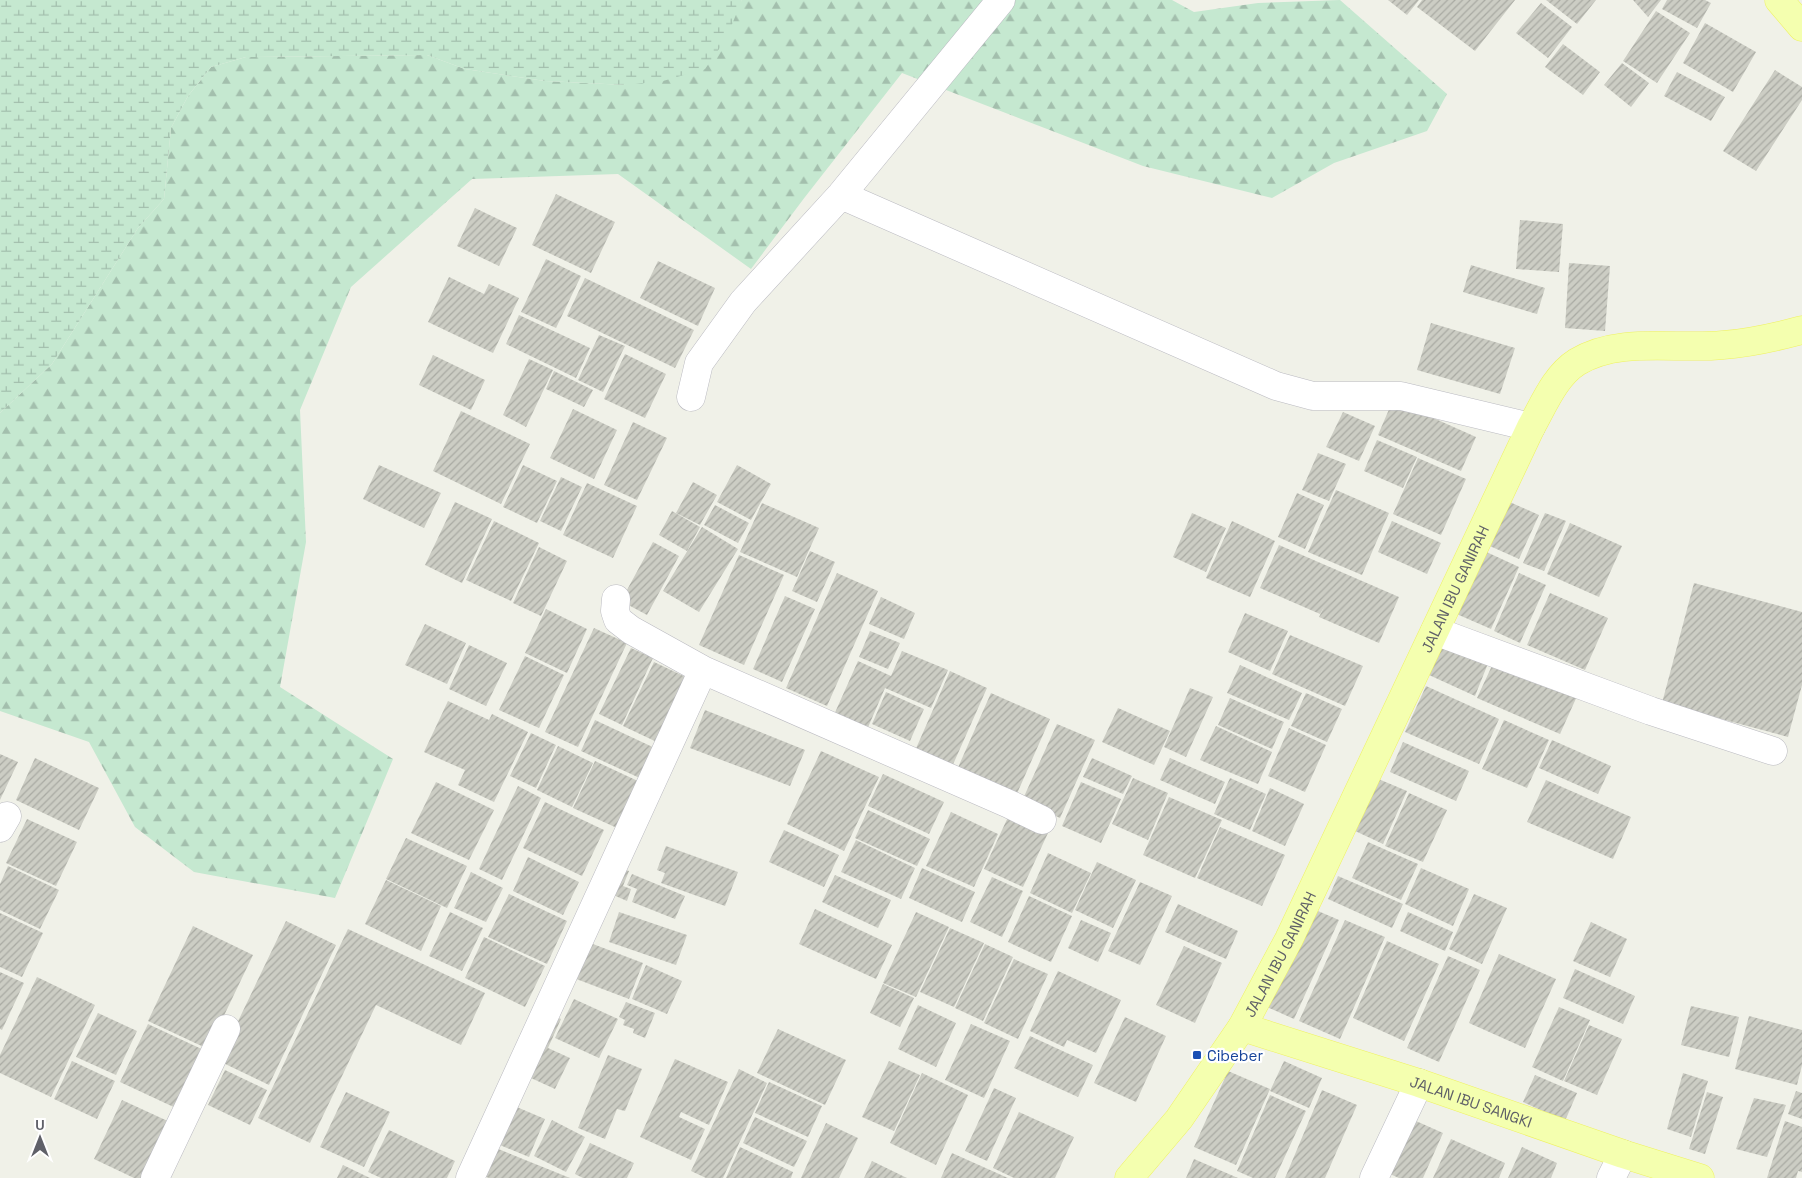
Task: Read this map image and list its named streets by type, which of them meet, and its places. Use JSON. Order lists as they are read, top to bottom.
{
  "streets": {
    "main road": ["JALAN IBU GANIRAH", "JALAN IBU SANGKI"]
  },
  "crossings": [
    ["JALAN IBU GANIRAH", "JALAN IBU SANGKI"]
  ],
  "places": {
    "transit": ["Cibeber"]
  },
  "north": "top"
}
